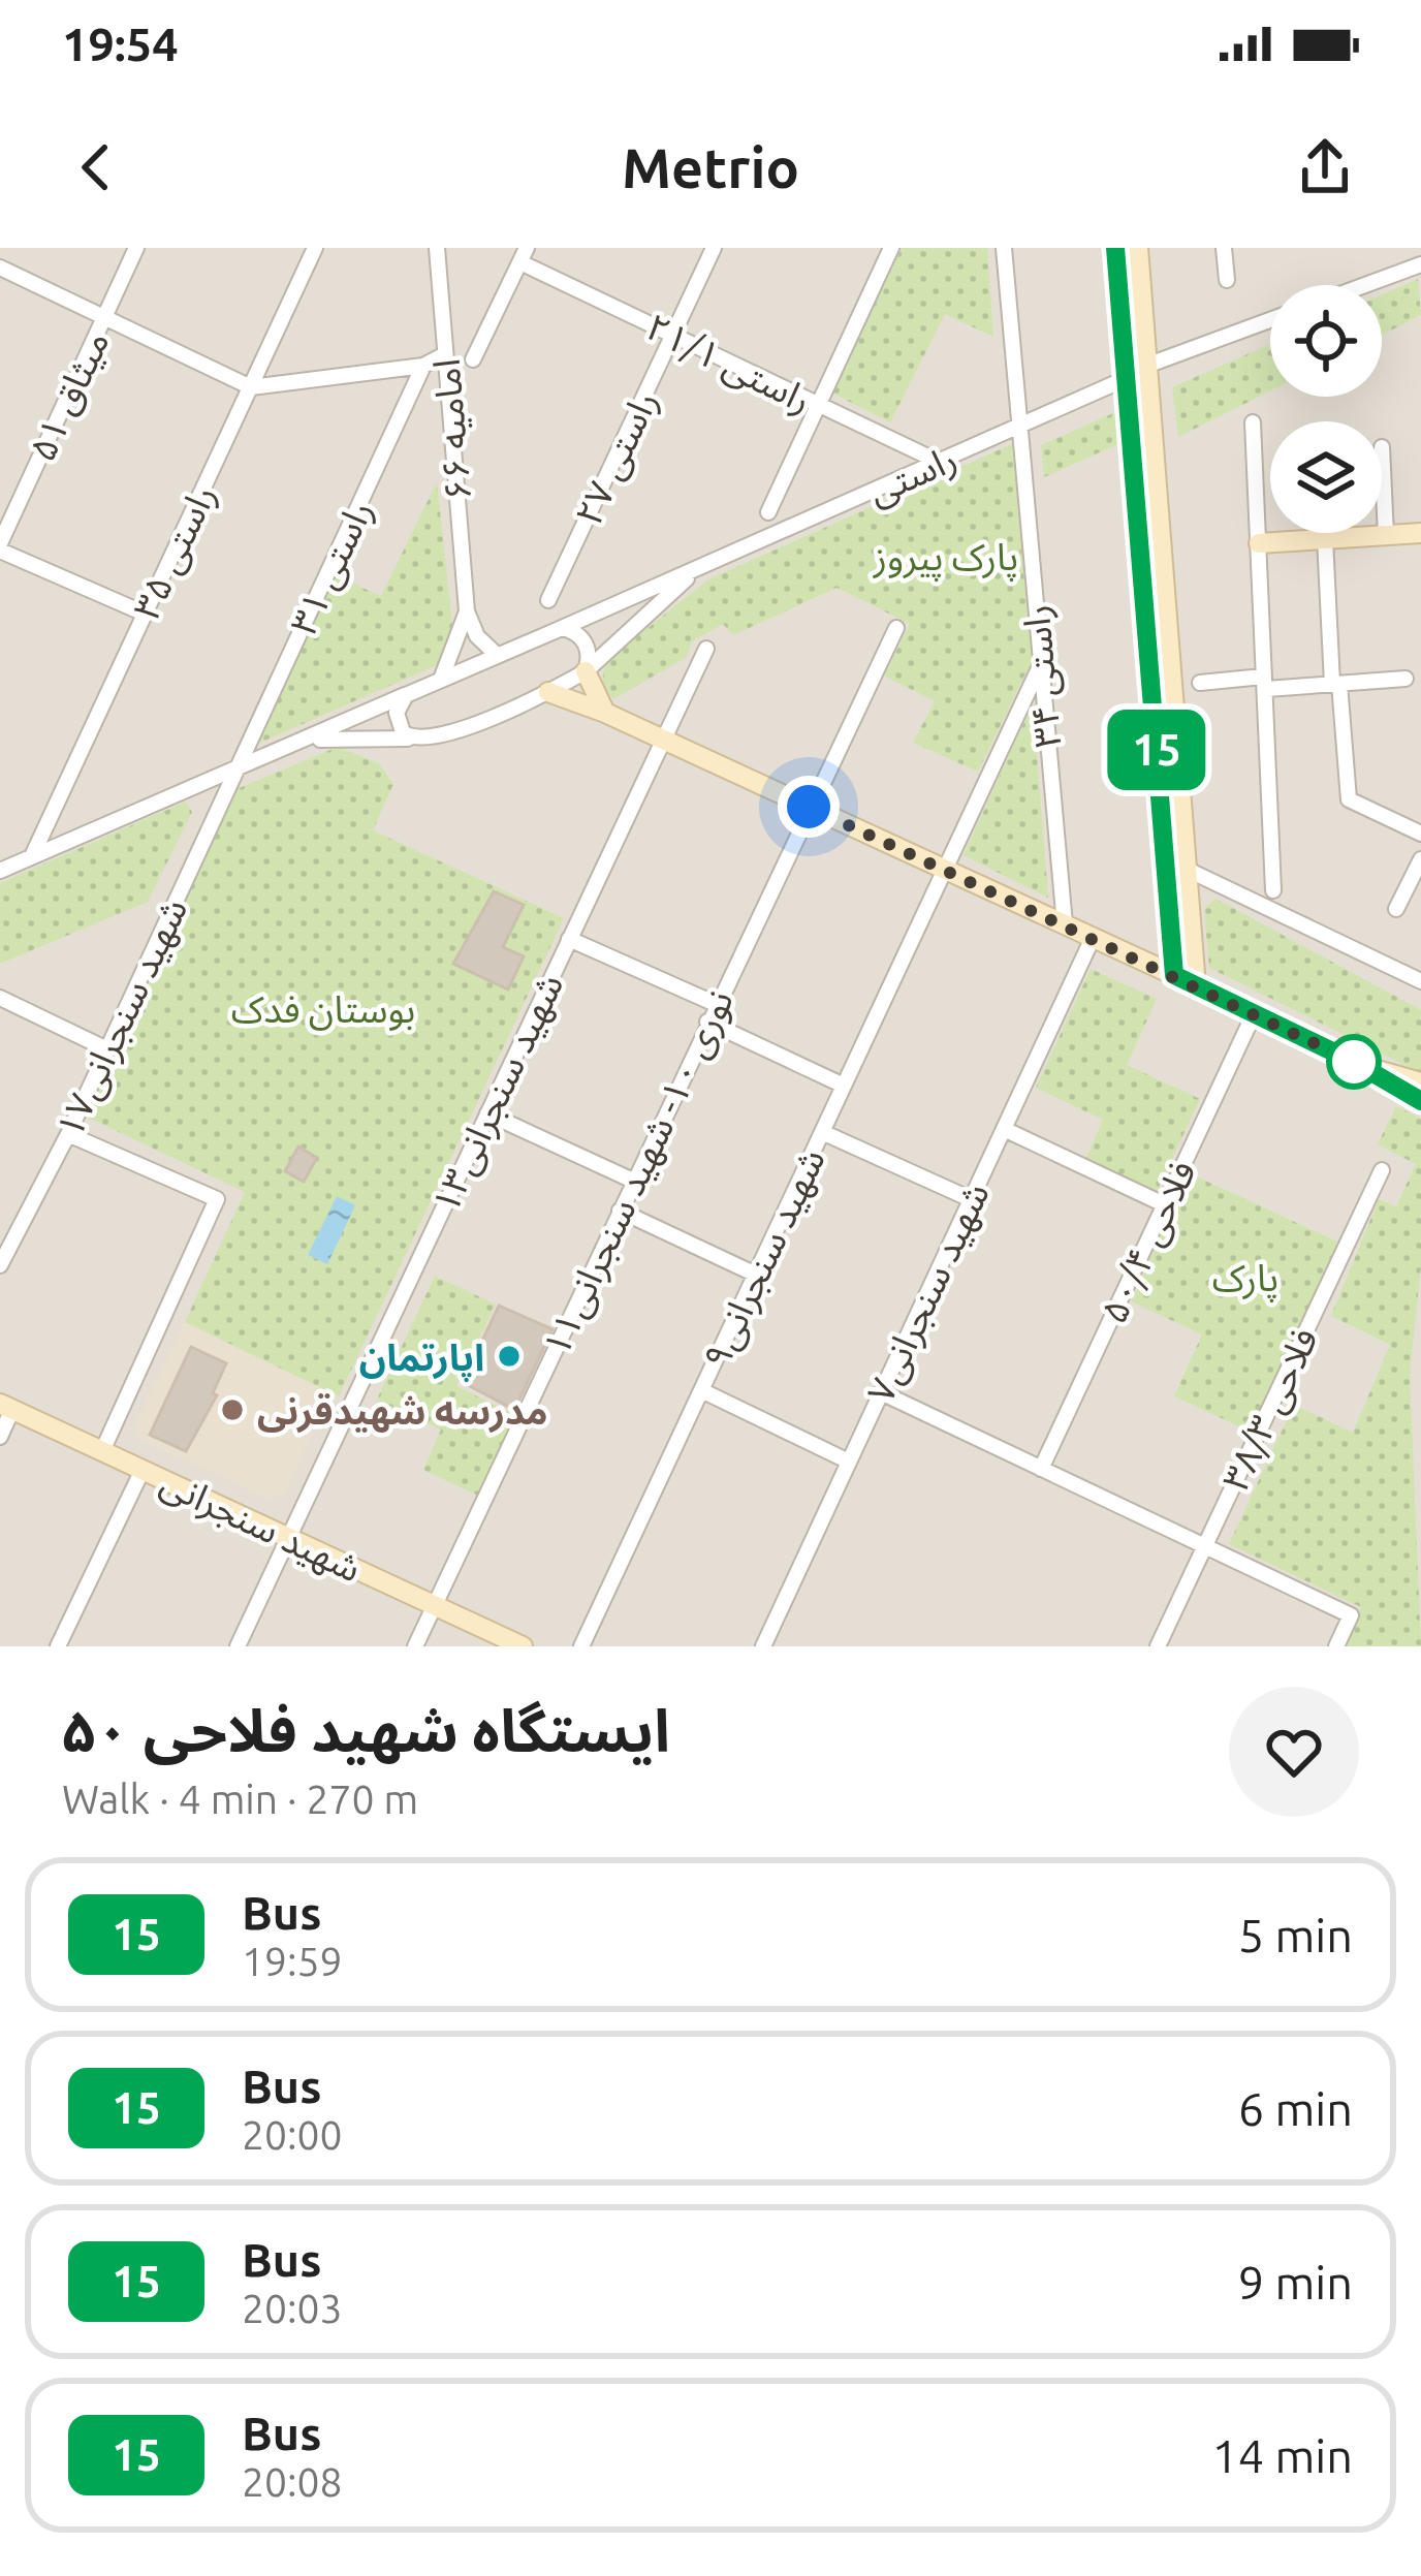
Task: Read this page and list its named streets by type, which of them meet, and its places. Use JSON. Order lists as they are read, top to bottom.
{
  "streets": {
    "street": [
      "راستی ۲۱/۱",
      "میثاق ۵۱",
      "امامیه ۶۶",
      "راستی ۲۷",
      "راستی",
      "راستی ۳۵",
      "راستی ۳۱",
      "راستی ۳۴",
      "شهید سنجرانی۱۷",
      "شهید سنجرانی۱۳",
      "نوری ۱۰- شهید سنجرانی۱۱",
      "فلاحی ۵۰/۴",
      "شهید سنجرانی۹",
      "شهید سنجرانی۷",
      "فلاحی ۳۸/۳",
      "شهید سنجرانی"
    ]
  },
  "crossings": [
    ["راستی ۲۱/۱", "راستی ۲۷"],
    ["راستی ۲۱/۱", "راستی"],
    ["راستی", "راستی ۳۴"],
    ["راستی ۳۱", "شهید سنجرانی۱۷"],
    ["راستی ۳۴", "شهید سنجرانی۹"],
    ["شهید سنجرانی۱۳", "شهید سنجرانی"],
    ["نوری ۱۰- شهید سنجرانی۱۱", "شهید سنجرانی"]
  ],
  "parks": ["پارک پیروز", "بوستان فدک", "پارک"],
  "places": ["اپارتمان", "مدرسه شهیدقرنی"],
  "lines": ["bus line 15"],
  "page": {
    "status": "19:54",
    "header": "Metrio",
    "on_map": "15",
    "heading": ["ایستگاه شهید فلاحی ۵۰", "Walk · 4 min · 270 m"],
    "list": [
      {
        "mark": "15",
        "name": "Bus",
        "note": "19:59",
        "value": "5 min"
      },
      {
        "mark": "15",
        "name": "Bus",
        "note": "20:00",
        "value": "6 min"
      },
      {
        "mark": "15",
        "name": "Bus",
        "note": "20:03",
        "value": "9 min"
      },
      {
        "mark": "15",
        "name": "Bus",
        "note": "20:08",
        "value": "14 min"
      }
    ]
  }
}
